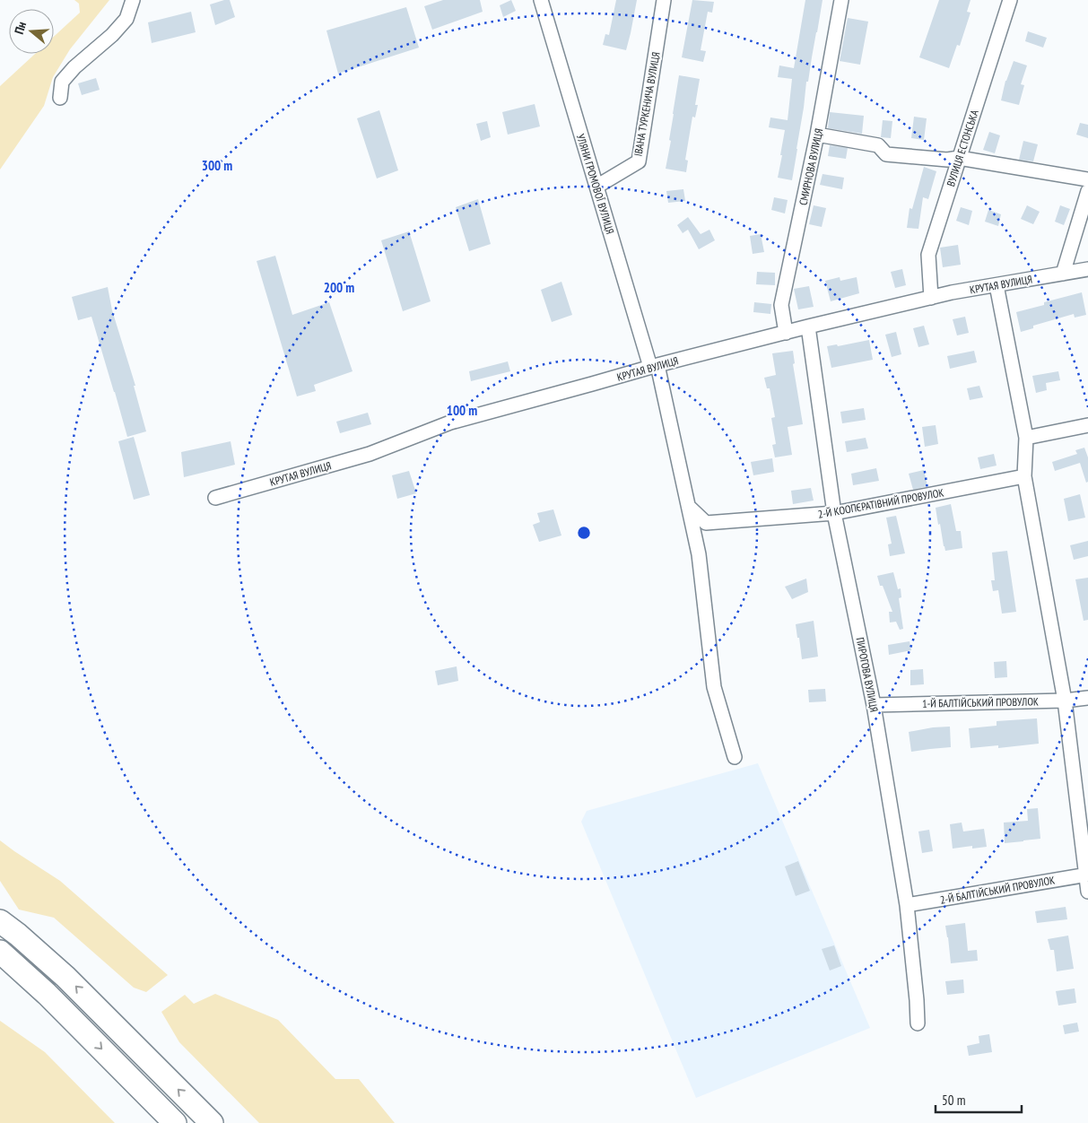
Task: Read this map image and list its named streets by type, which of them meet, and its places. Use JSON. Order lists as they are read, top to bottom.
{
  "streets": {
    "street": [
      "ІВАНА ТУРКЕНИЧА ВУЛИЦЯ",
      "ВУЛИЦЯ ЕСТОНСЬКА",
      "СМИРНОВА ВУЛИЦЯ",
      "УЛЯНИ ГРОМОВОЇ ВУЛИЦЯ",
      "КРУТАЯ ВУЛИЦЯ",
      "2-Й КООПЄРАТІВНИЙ ПРОВУЛОК",
      "ПИРОГОВА ВУЛИЦЯ",
      "1-Й БАЛТІЙСЬКИЙ ПРОВУЛОК",
      "2-Й БАЛТІЙСЬКИЙ ПРОВУЛОК"
    ]
  },
  "crossings": [
    ["ІВАНА ТУРКЕНИЧА ВУЛИЦЯ", "УЛЯНИ ГРОМОВОЇ ВУЛИЦЯ"],
    ["ВУЛИЦЯ ЕСТОНСЬКА", "КРУТАЯ ВУЛИЦЯ"],
    ["СМИРНОВА ВУЛИЦЯ", "КРУТАЯ ВУЛИЦЯ"],
    ["УЛЯНИ ГРОМОВОЇ ВУЛИЦЯ", "КРУТАЯ ВУЛИЦЯ"],
    ["УЛЯНИ ГРОМОВОЇ ВУЛИЦЯ", "2-Й КООПЄРАТІВНИЙ ПРОВУЛОК"],
    ["КРУТАЯ ВУЛИЦЯ", "ПИРОГОВА ВУЛИЦЯ"],
    ["2-Й КООПЄРАТІВНИЙ ПРОВУЛОК", "ПИРОГОВА ВУЛИЦЯ"],
    ["ПИРОГОВА ВУЛИЦЯ", "1-Й БАЛТІЙСЬКИЙ ПРОВУЛОК"],
    ["ПИРОГОВА ВУЛИЦЯ", "2-Й БАЛТІЙСЬКИЙ ПРОВУЛОК"]
  ],
  "scale_bar": "50 m",
  "north": "left",
  "rings": ["300 m", "200 m", "100 m"]
}
